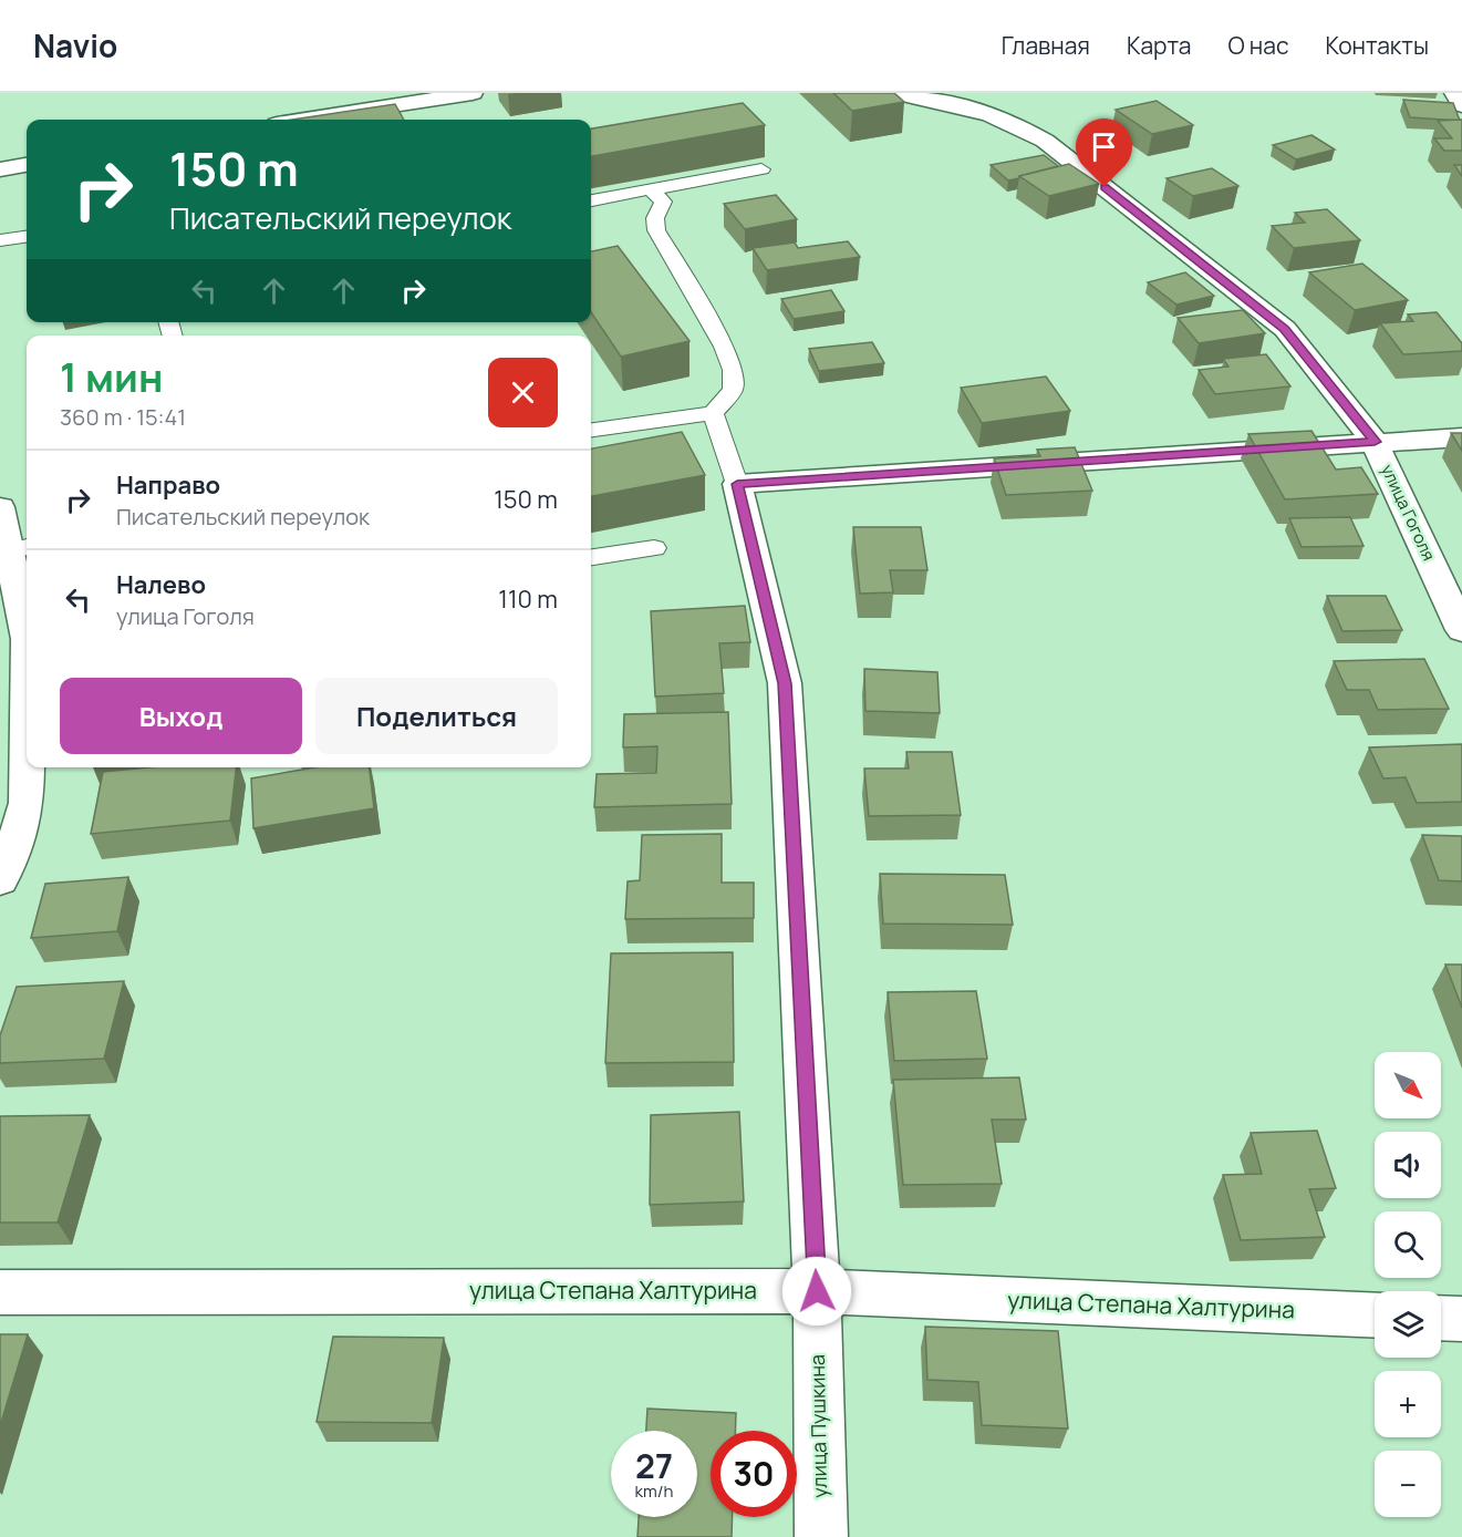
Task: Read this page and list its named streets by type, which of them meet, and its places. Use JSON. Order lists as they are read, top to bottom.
{
  "streets": {
    "street": ["улица Гоголя", "улица Степана Халтурина", "улица Пушкина"]
  },
  "crossings": [
    ["улица Степана Халтурина", "улица Пушкина"]
  ],
  "north": "bottom right",
  "page": {
    "header": "Navio",
    "nav": [
      "Главная",
      "Карта",
      "О нас",
      "Контакты"
    ],
    "turn": ["150 m", "Писательский переулок"],
    "heading": ["1 мин", "360 m · 15:41"],
    "list": [
      {
        "name": "Направо",
        "note": "Писательский переулок",
        "value": "150 m"
      },
      {
        "name": "Налево",
        "note": "улица Гоголя",
        "value": "110 m"
      }
    ],
    "buttons": ["Выход", "Поделиться"],
    "map_buttons": ["+", "−"],
    "speed": "27 km/h",
    "limit": "30"
  }
}
